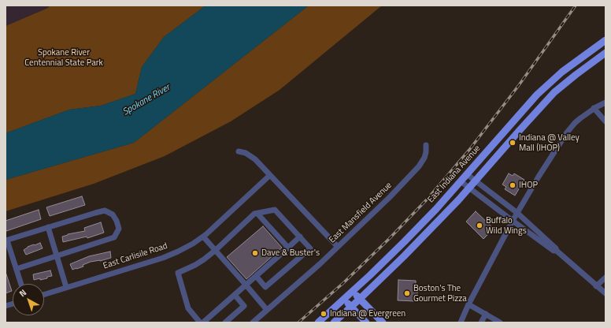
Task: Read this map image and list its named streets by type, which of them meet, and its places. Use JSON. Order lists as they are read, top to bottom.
{
  "streets": {
    "main road": ["East Indiana Avenue"],
    "street": ["East Mansfield Avenue", "East Carlisile Road"]
  },
  "water": ["Spokane River"],
  "parks": ["Spokane River Centennial State Park"],
  "places": [
    "Indiana @ Valley Mall (IHOP)",
    "IHOP",
    "Buffalo Wild Wings",
    "Dave & Buster's",
    "Boston's The Gourmet Pizza",
    "Indiana @ Evergreen"
  ],
  "north": "top left"
}
